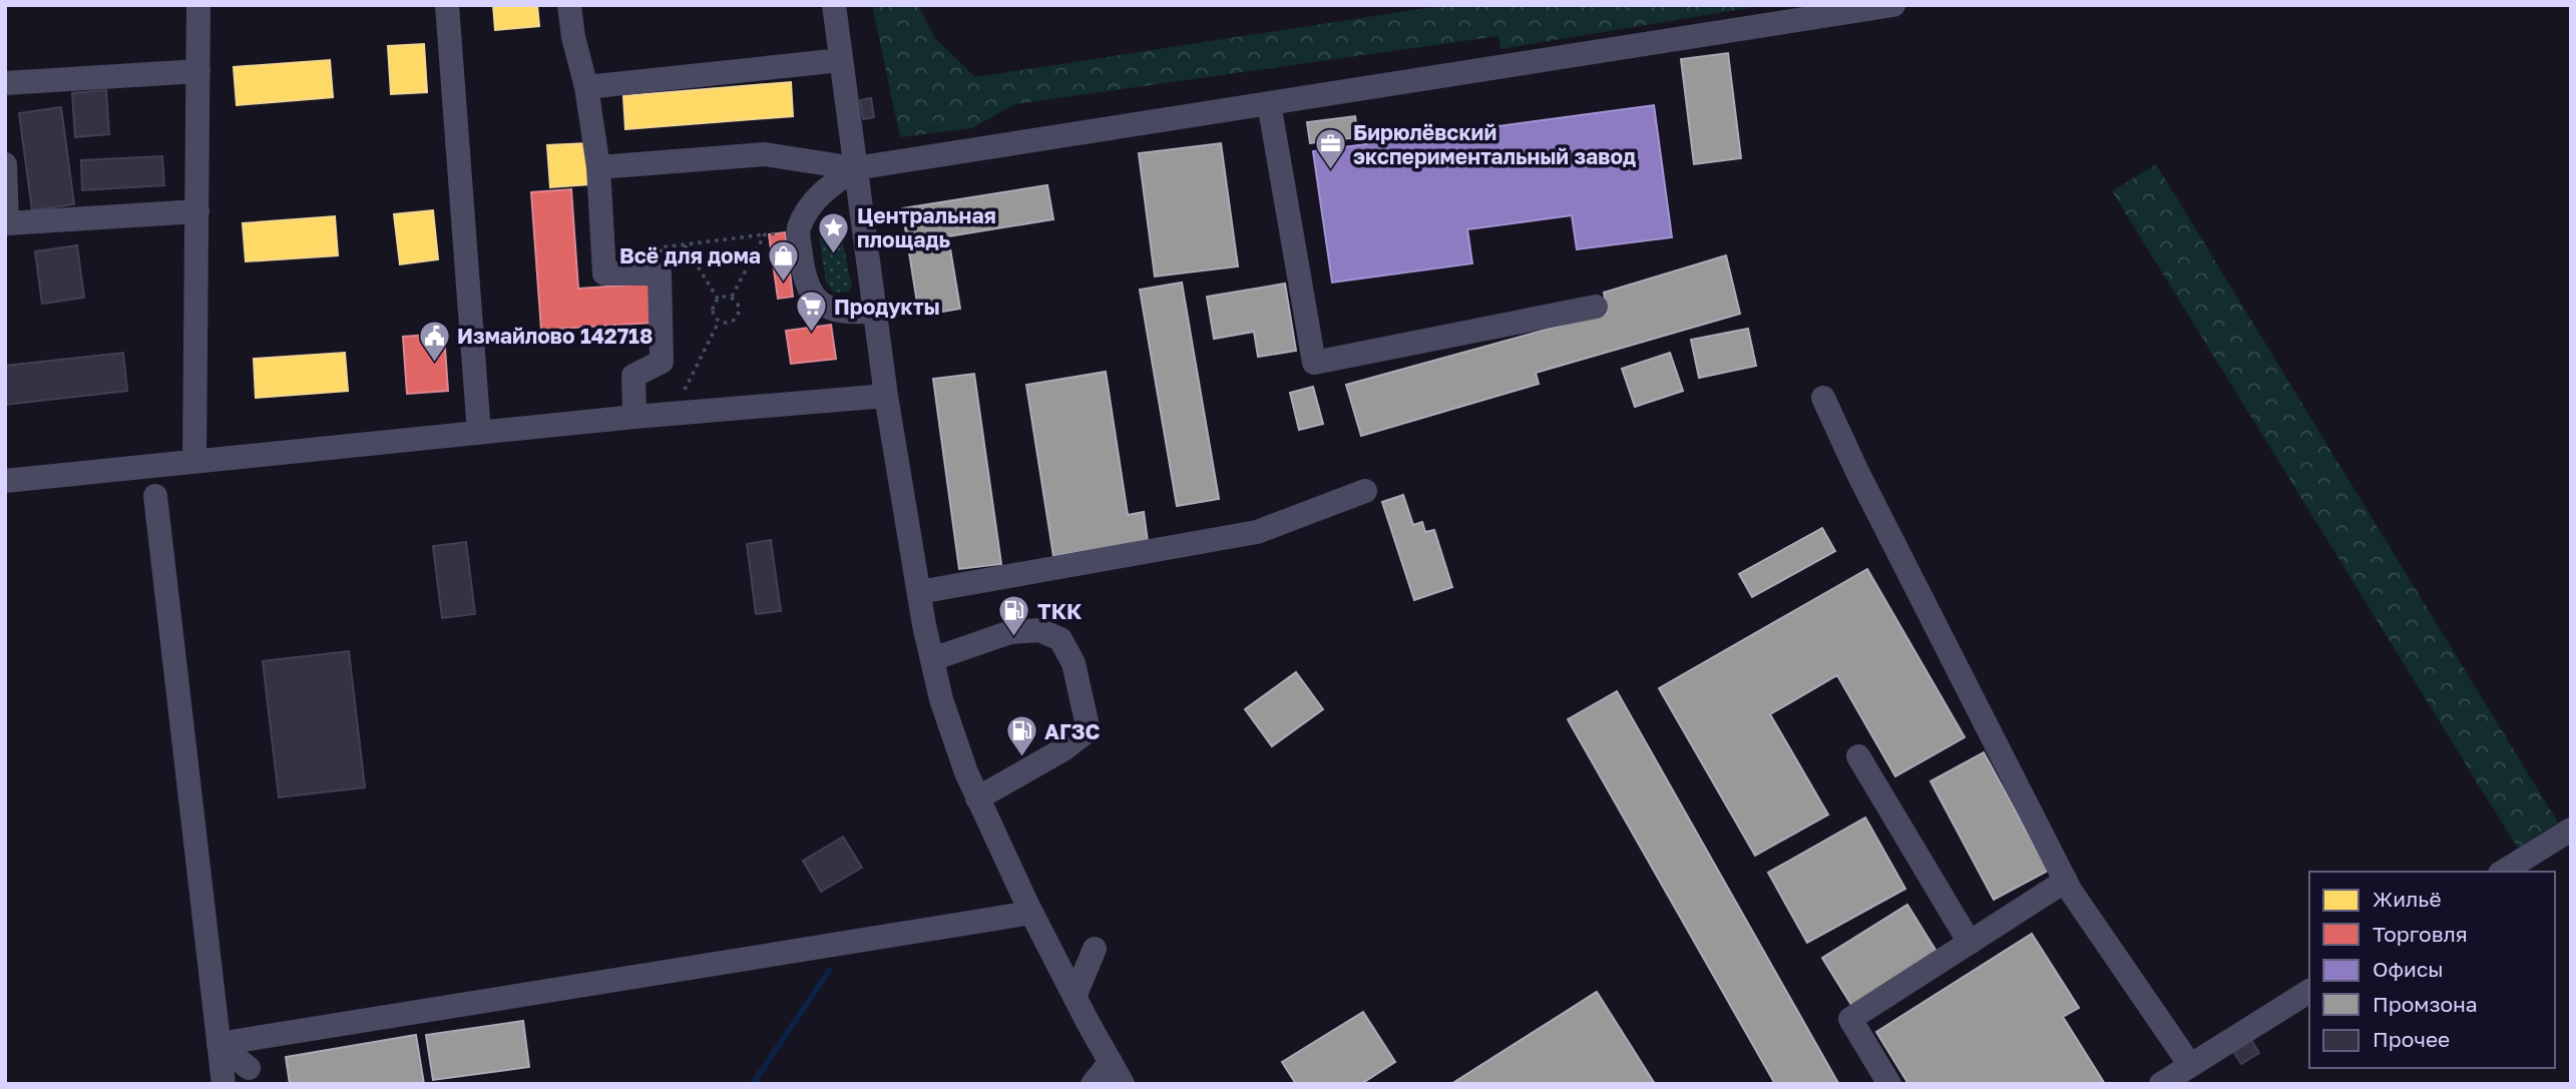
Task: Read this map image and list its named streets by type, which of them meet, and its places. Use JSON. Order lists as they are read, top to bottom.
{
  "places": {
    "office": ["Бирюлёвский экспериментальный завод"],
    "place": ["Центральная площадь"],
    "shop": ["Всё для дома"],
    "supermarket": ["Продукты"],
    "public building": ["Измайлово 142718"],
    "fuel station": ["ТКК", "АГЗС"]
  },
  "legend": [
    "Жильё",
    "Торговля",
    "Офисы",
    "Промзона",
    "Прочее"
  ]
}
